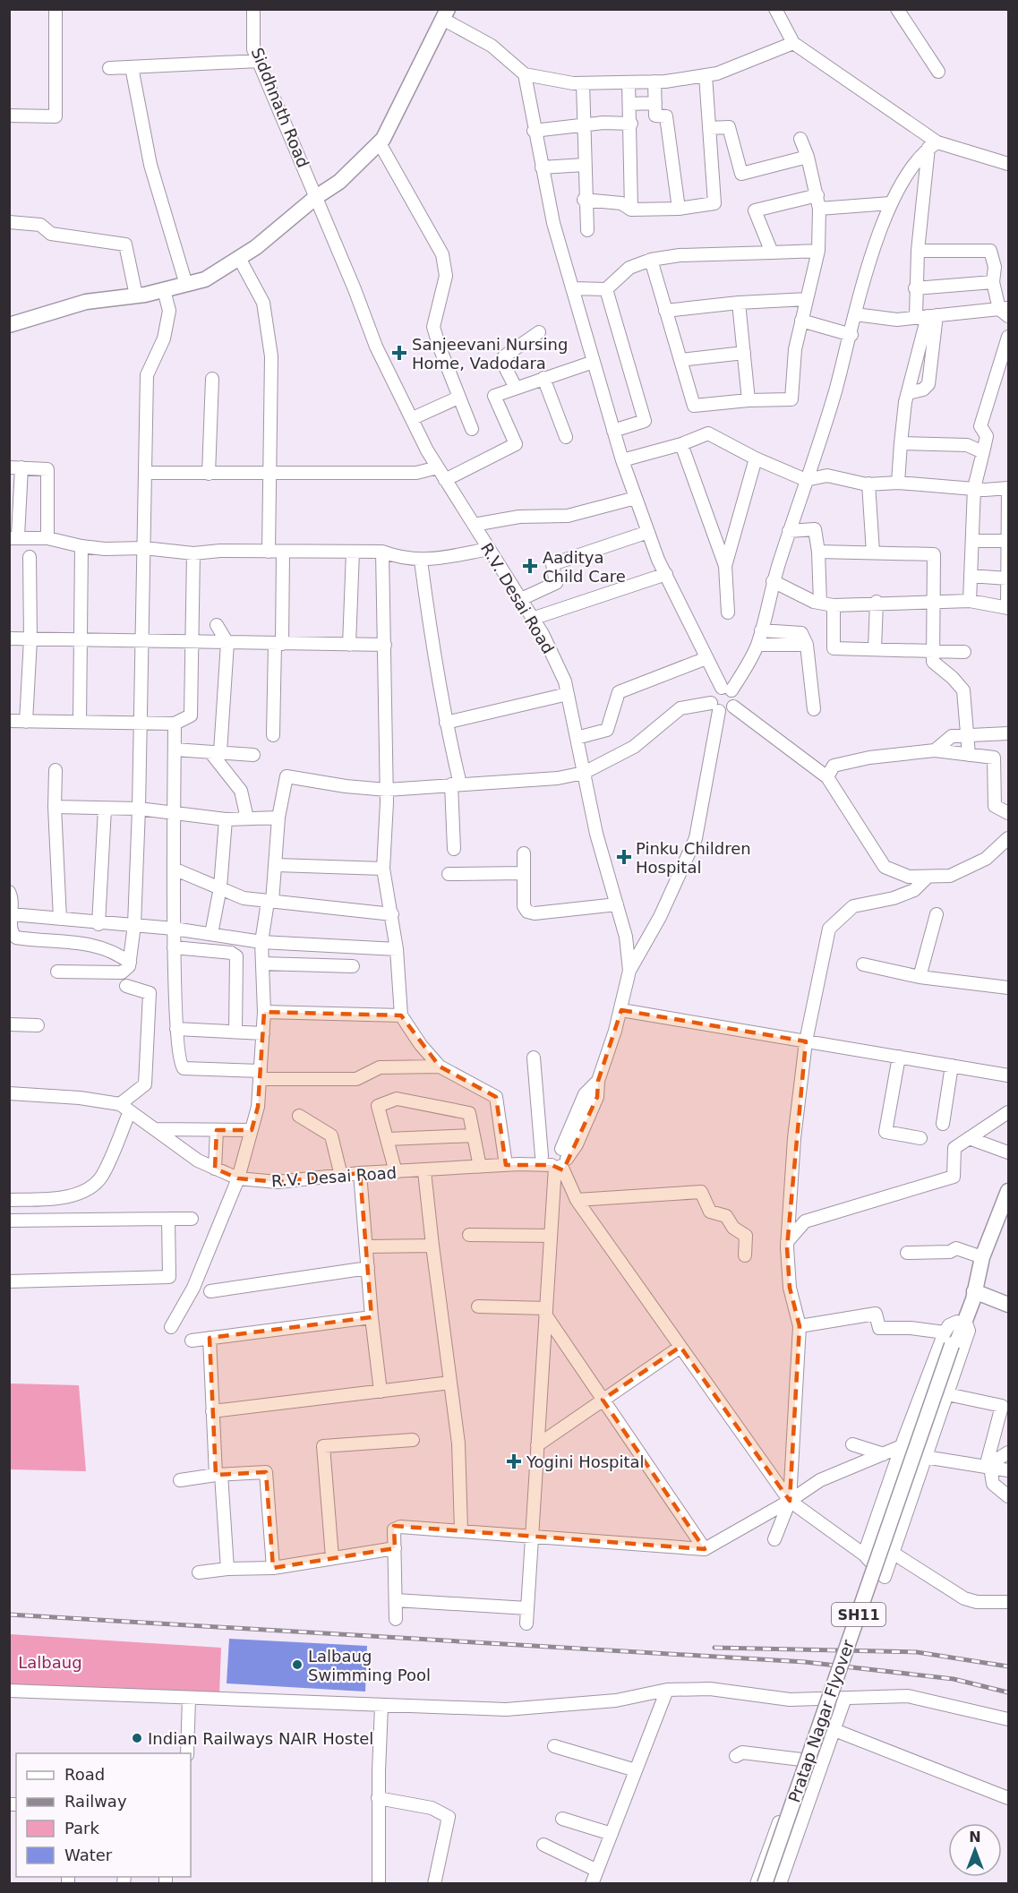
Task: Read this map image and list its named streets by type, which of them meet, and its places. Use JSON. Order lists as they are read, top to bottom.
{
  "streets": {
    "main road": ["SH11", "Pratap Nagar Flyover"],
    "street": ["Siddhnath Road", "R.V. Desai Road"]
  },
  "crossings": [
    ["Siddhnath Road", "R.V. Desai Road"]
  ],
  "parks": ["Lalbaug"],
  "places": {
    "health": [
      "Sanjeevani Nursing Home, Vadodara",
      "Aaditya Child Care",
      "Pinku Children Hospital",
      "Yogini Hospital"
    ],
    "other": ["Lalbaug Swimming Pool", "Indian Railways NAIR Hostel"]
  },
  "legend": [
    "Road",
    "Railway",
    "Park",
    "Water"
  ],
  "north": "top"
}
